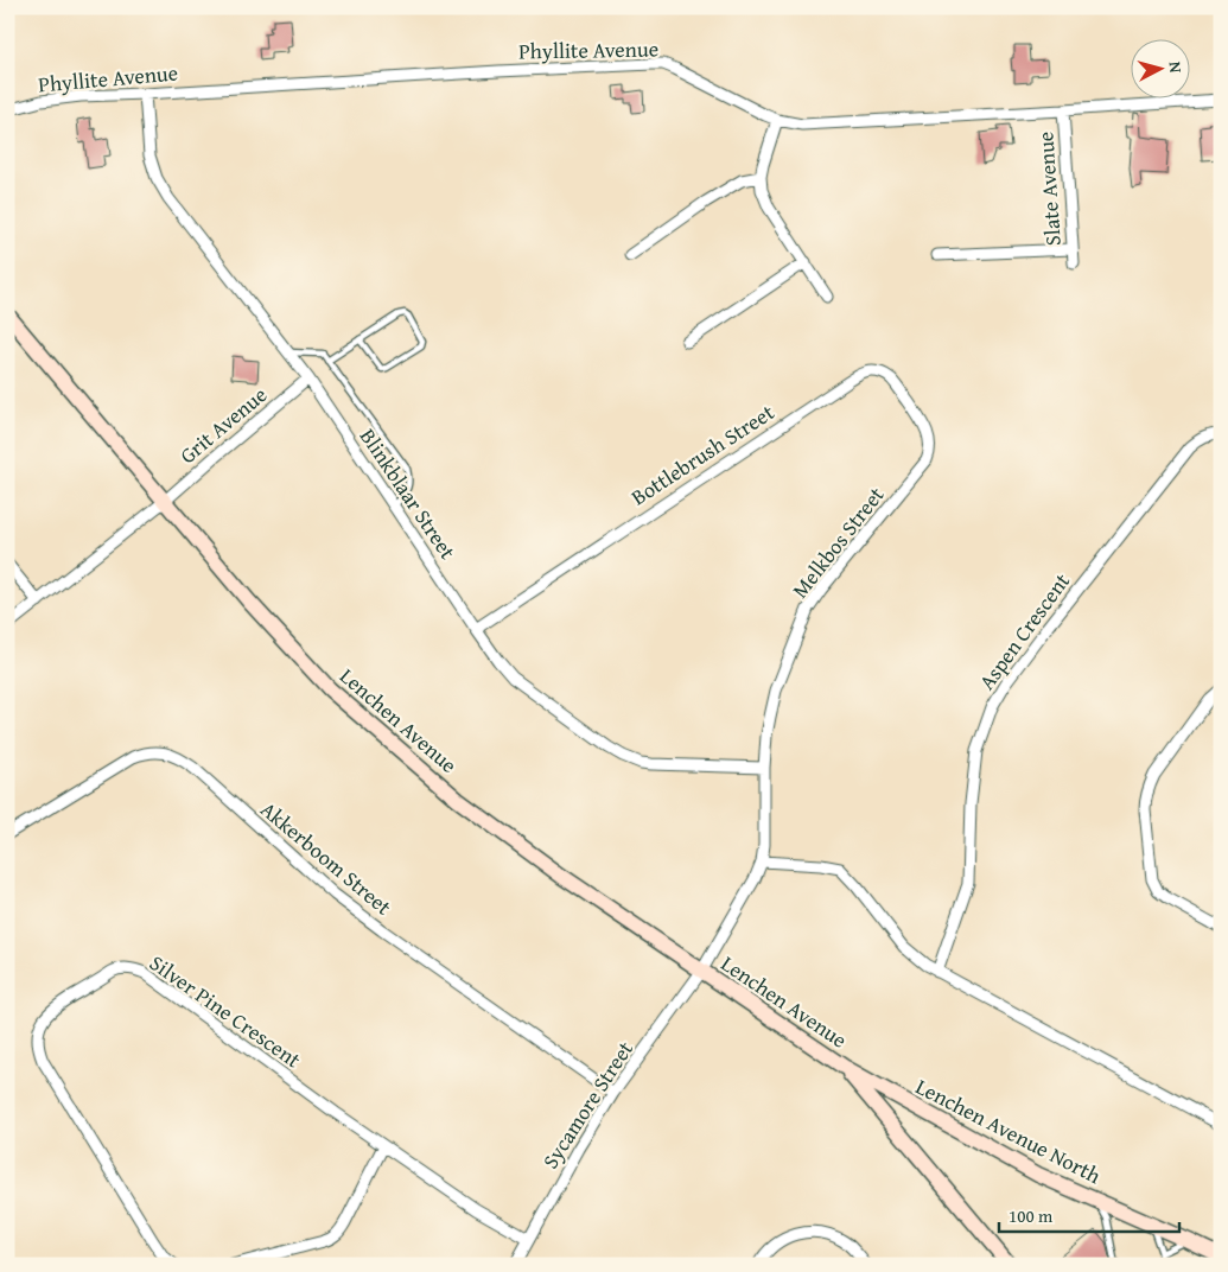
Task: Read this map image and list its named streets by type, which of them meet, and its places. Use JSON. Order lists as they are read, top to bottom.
{
  "streets": {
    "main road": ["Lenchen Avenue", "Lenchen Avenue North"],
    "street": [
      "Phyllite Avenue",
      "Slate Avenue",
      "Grit Avenue",
      "Bottlebrush Street",
      "Blinkblaar Street",
      "Melkbos Street",
      "Aspen Crescent",
      "Akkerboom Street",
      "Silver Pine Crescent",
      "Sycamore Street"
    ]
  },
  "crossings": [
    ["Phyllite Avenue", "Slate Avenue"],
    ["Phyllite Avenue", "Blinkblaar Street"],
    ["Grit Avenue", "Blinkblaar Street"],
    ["Grit Avenue", "Lenchen Avenue"],
    ["Bottlebrush Street", "Blinkblaar Street"],
    ["Bottlebrush Street", "Melkbos Street"],
    ["Blinkblaar Street", "Melkbos Street"],
    ["Melkbos Street", "Lenchen Avenue"],
    ["Melkbos Street", "Sycamore Street"],
    ["Lenchen Avenue", "Sycamore Street"],
    ["Lenchen Avenue", "Lenchen Avenue North"],
    ["Akkerboom Street", "Sycamore Street"],
    ["Silver Pine Crescent", "Sycamore Street"]
  ],
  "scale_bar": "100 m",
  "north": "right"
}
